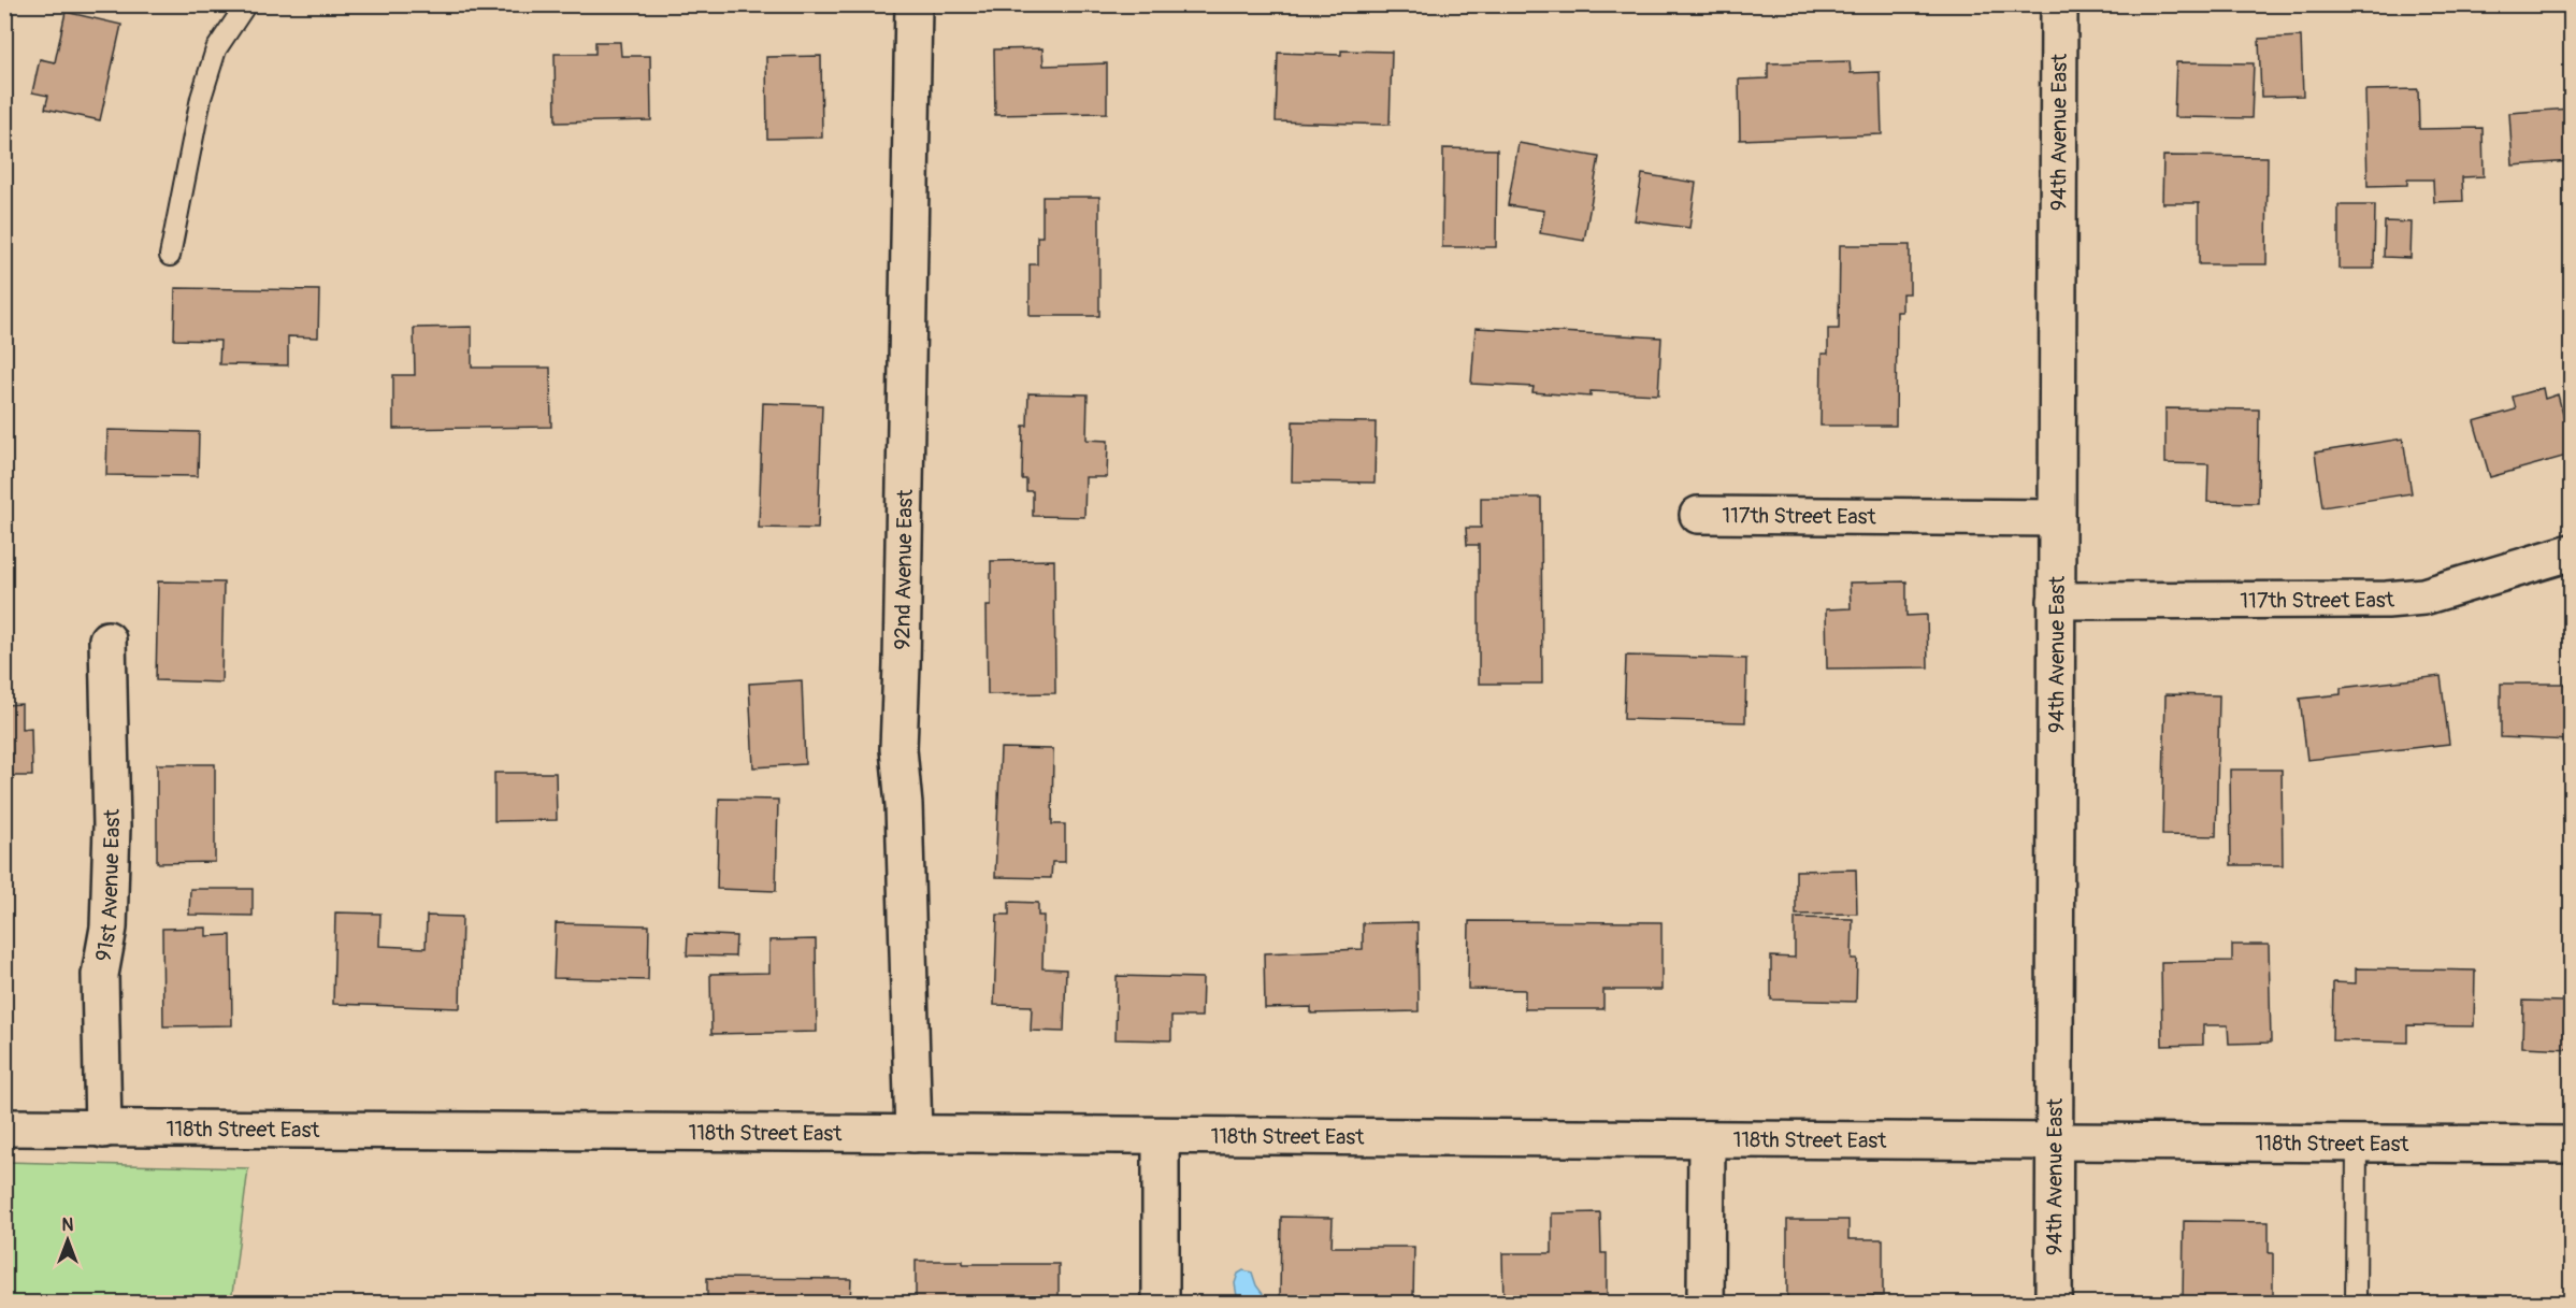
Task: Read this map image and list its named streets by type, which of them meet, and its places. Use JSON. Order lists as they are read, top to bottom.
{
  "streets": {
    "street": [
      "94th Avenue East",
      "117th Street East",
      "92nd Avenue East",
      "91st Avenue East",
      "118th Street East"
    ]
  },
  "crossings": [
    ["94th Avenue East", "117th Street East"],
    ["94th Avenue East", "118th Street East"],
    ["92nd Avenue East", "118th Street East"],
    ["91st Avenue East", "118th Street East"]
  ],
  "north": "top"
}
